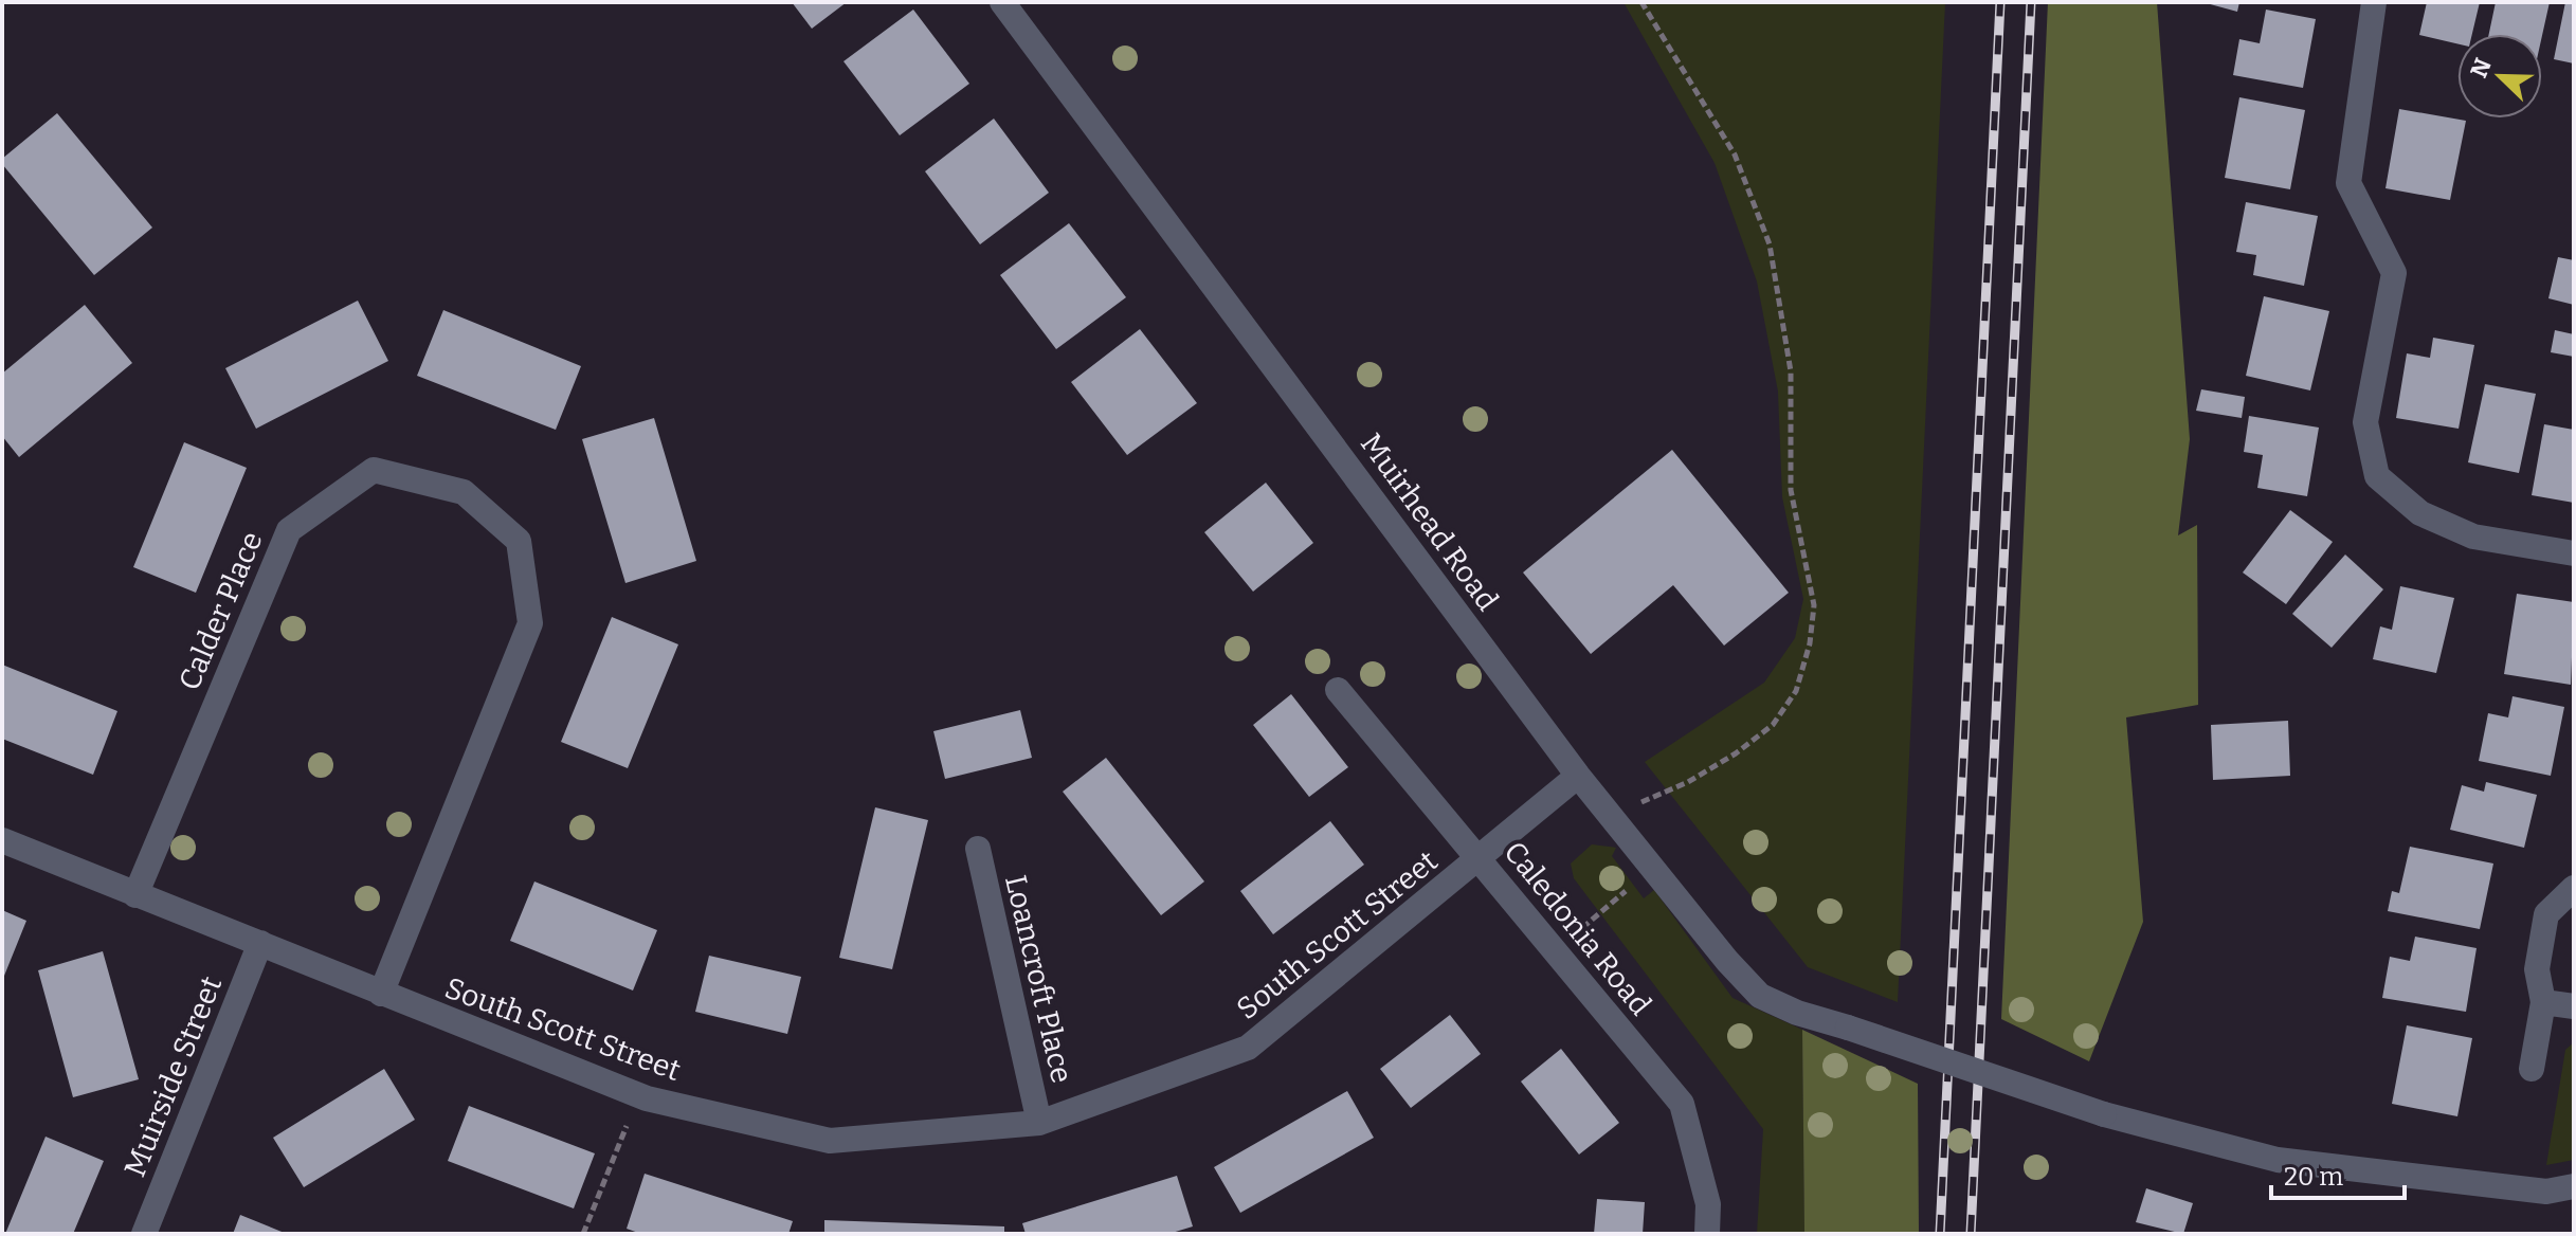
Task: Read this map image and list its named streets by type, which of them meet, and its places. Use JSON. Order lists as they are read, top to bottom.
{
  "streets": {
    "street": [
      "Muirhead Road",
      "Calder Place",
      "Caledonia Road",
      "South Scott Street",
      "Loancroft Place",
      "Muirside Street"
    ]
  },
  "crossings": [
    ["Muirhead Road", "South Scott Street"],
    ["Calder Place", "South Scott Street"],
    ["Caledonia Road", "South Scott Street"],
    ["South Scott Street", "Loancroft Place"],
    ["South Scott Street", "Muirside Street"]
  ],
  "scale_bar": "20 m",
  "north": "top left"
}
